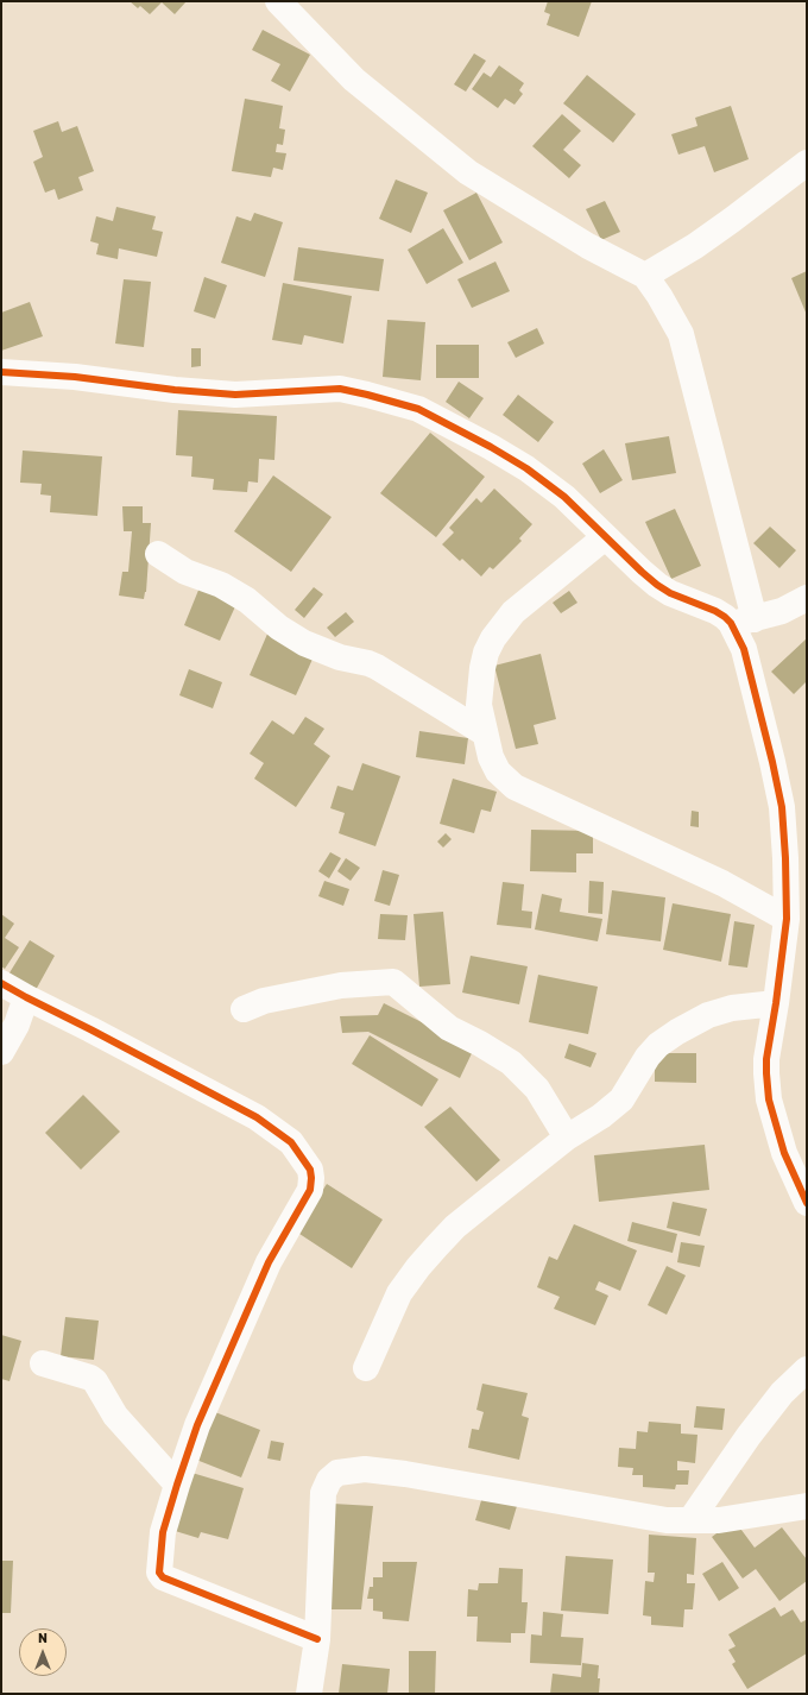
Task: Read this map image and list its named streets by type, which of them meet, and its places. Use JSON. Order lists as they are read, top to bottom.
{
  "north": "top"
}
